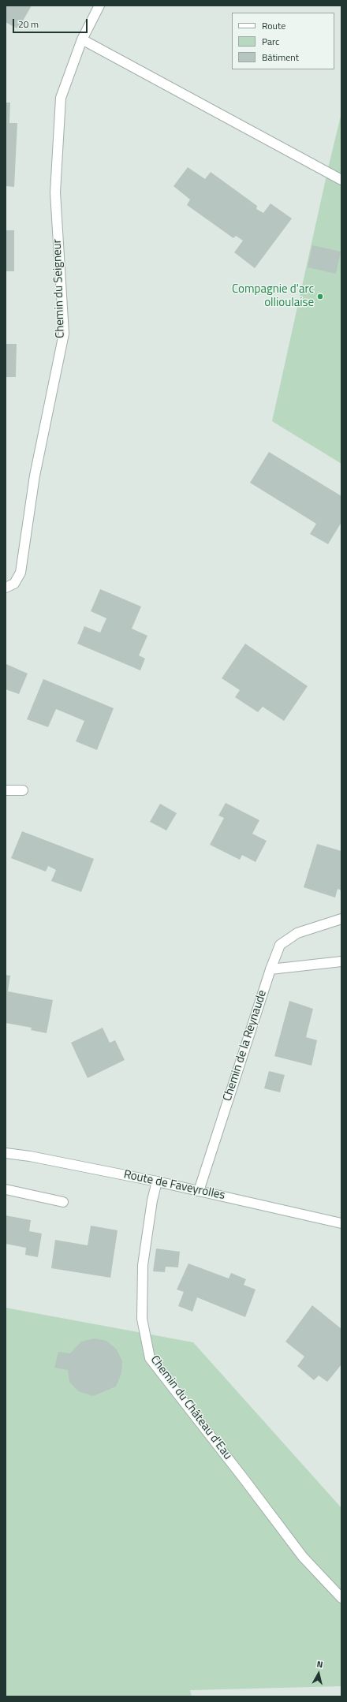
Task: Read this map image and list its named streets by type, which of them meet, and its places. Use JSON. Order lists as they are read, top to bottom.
{
  "streets": {
    "street": [
      "Chemin du Seigneur",
      "Chemin de la Reynaude",
      "Route de Faveyrolles",
      "Chemin du Château d'Eau"
    ]
  },
  "crossings": [
    ["Chemin de la Reynaude", "Route de Faveyrolles"],
    ["Route de Faveyrolles", "Chemin du Château d'Eau"]
  ],
  "places": ["Compagnie d'arc ollioulaise"],
  "legend": ["Route", "Parc", "Bâtiment"],
  "scale_bar": "20 m",
  "north": "top"
}
